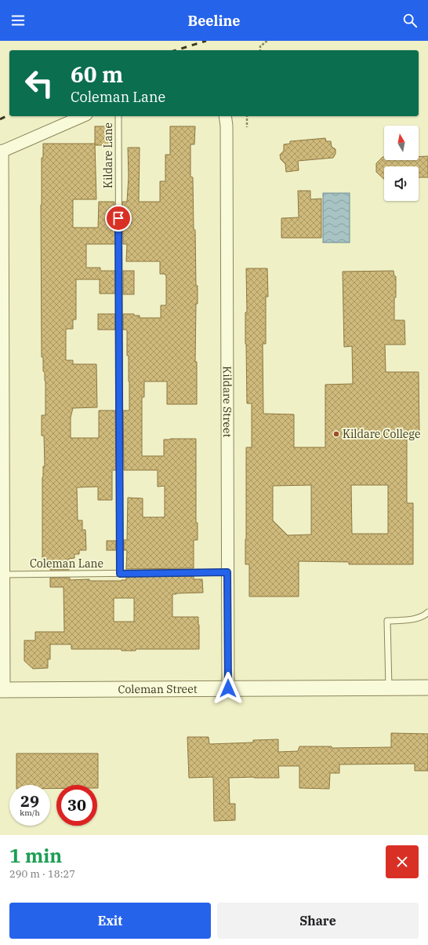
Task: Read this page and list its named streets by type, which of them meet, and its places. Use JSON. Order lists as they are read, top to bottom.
{
  "streets": {
    "street": ["Kildare Street", "Coleman Street"],
    "lane": ["Kildare Lane", "Coleman Lane"]
  },
  "crossings": [
    ["Kildare Lane", "Coleman Lane"],
    ["Kildare Street", "Coleman Lane"],
    ["Kildare Street", "Coleman Street"]
  ],
  "places": ["Kildare College"],
  "north": "top",
  "page": {
    "header": "Beeline",
    "turn": ["60 m", "Coleman Lane"],
    "speed": "29 km/h",
    "limit": "30",
    "heading": ["1 min", "290 m · 18:27"],
    "buttons": ["Exit", "Share"]
  }
}
